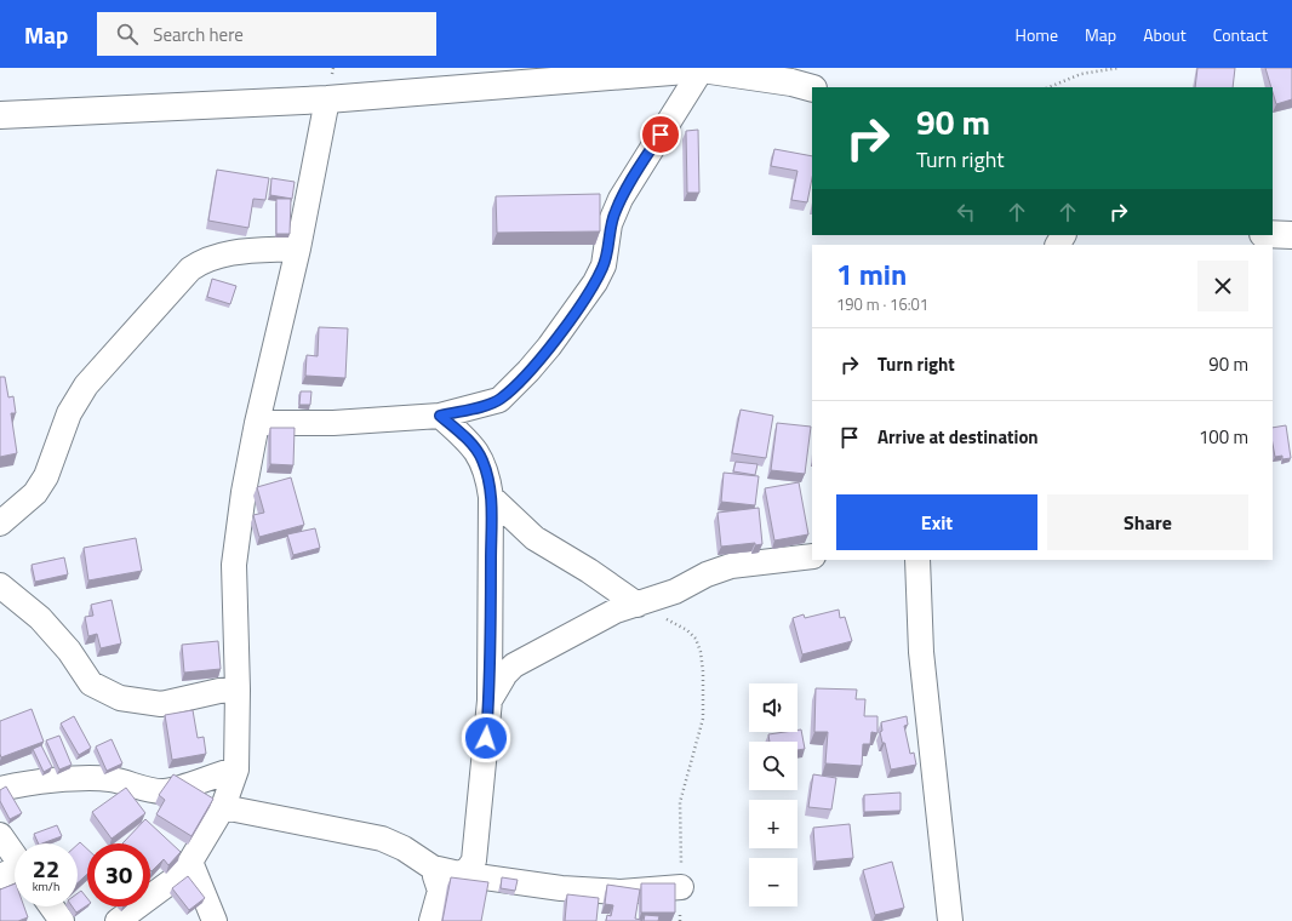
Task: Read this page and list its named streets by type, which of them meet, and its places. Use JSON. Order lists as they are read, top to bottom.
{
  "page": {
    "header": "Map",
    "search": "Search here",
    "nav": [
      "Home",
      "Map",
      "About",
      "Contact"
    ],
    "turn": ["90 m", "Turn right"],
    "heading": ["1 min", "190 m · 16:01"],
    "list": [
      {
        "name": "Turn right",
        "value": "90 m"
      },
      {
        "name": "Arrive at destination",
        "value": "100 m"
      }
    ],
    "buttons": ["Exit", "Share"],
    "map_buttons": ["+", "−"],
    "speed": "22 km/h",
    "limit": "30"
  }
}
